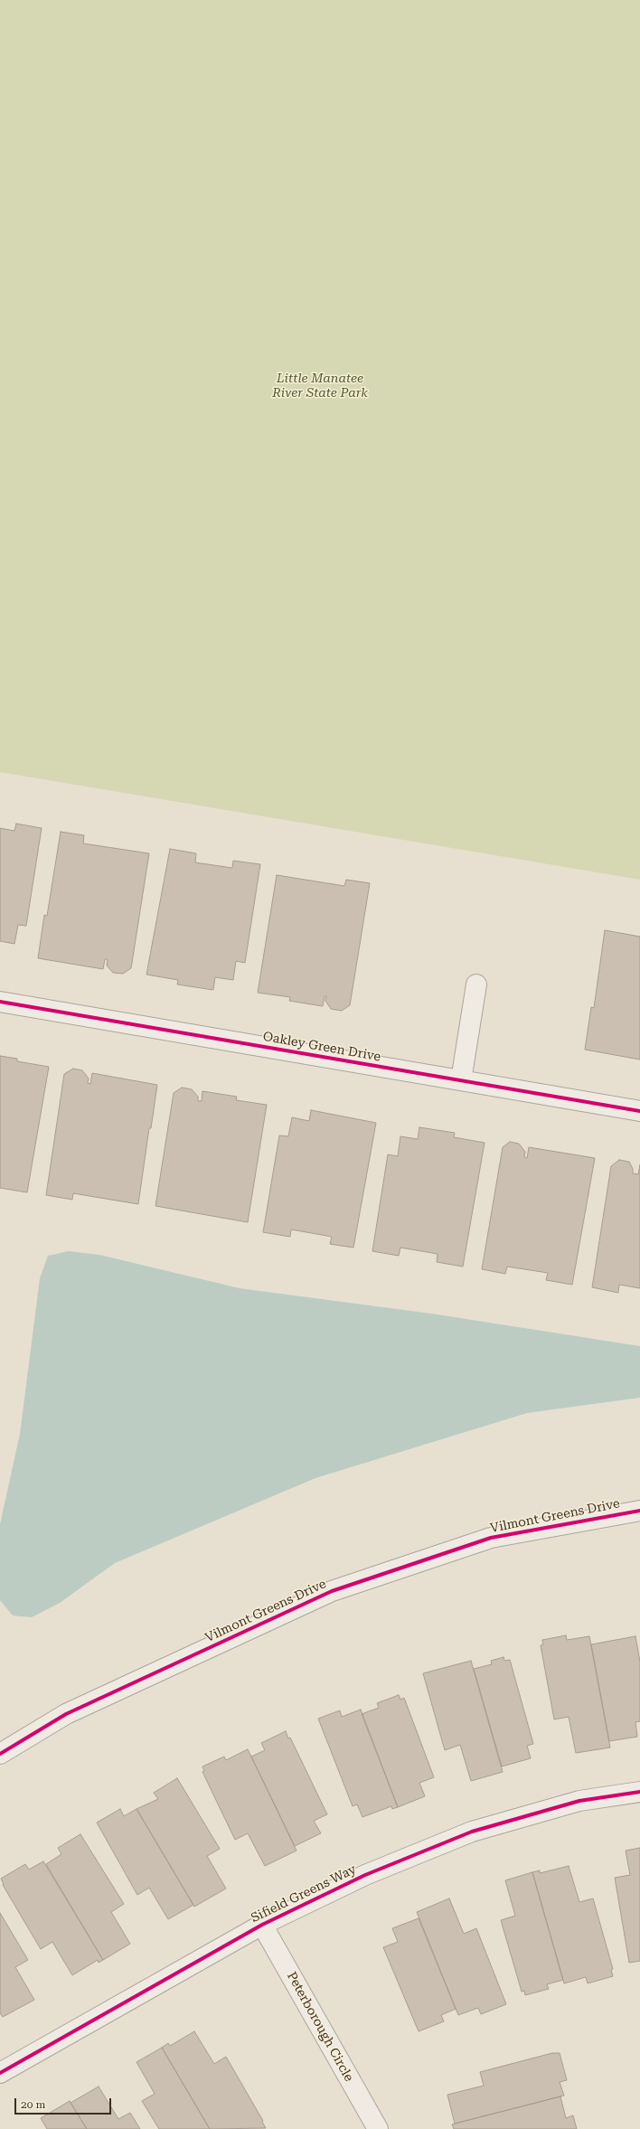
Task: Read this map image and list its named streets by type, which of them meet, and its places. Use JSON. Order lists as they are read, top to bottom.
{
  "streets": {
    "street": [
      "Oakley Green Drive",
      "Vilmont Greens Drive",
      "Sifield Greens Way",
      "Peterborough Circle"
    ]
  },
  "crossings": [
    ["Sifield Greens Way", "Peterborough Circle"]
  ],
  "parks": ["Little Manatee River State Park"],
  "scale_bar": "20 m"
}
